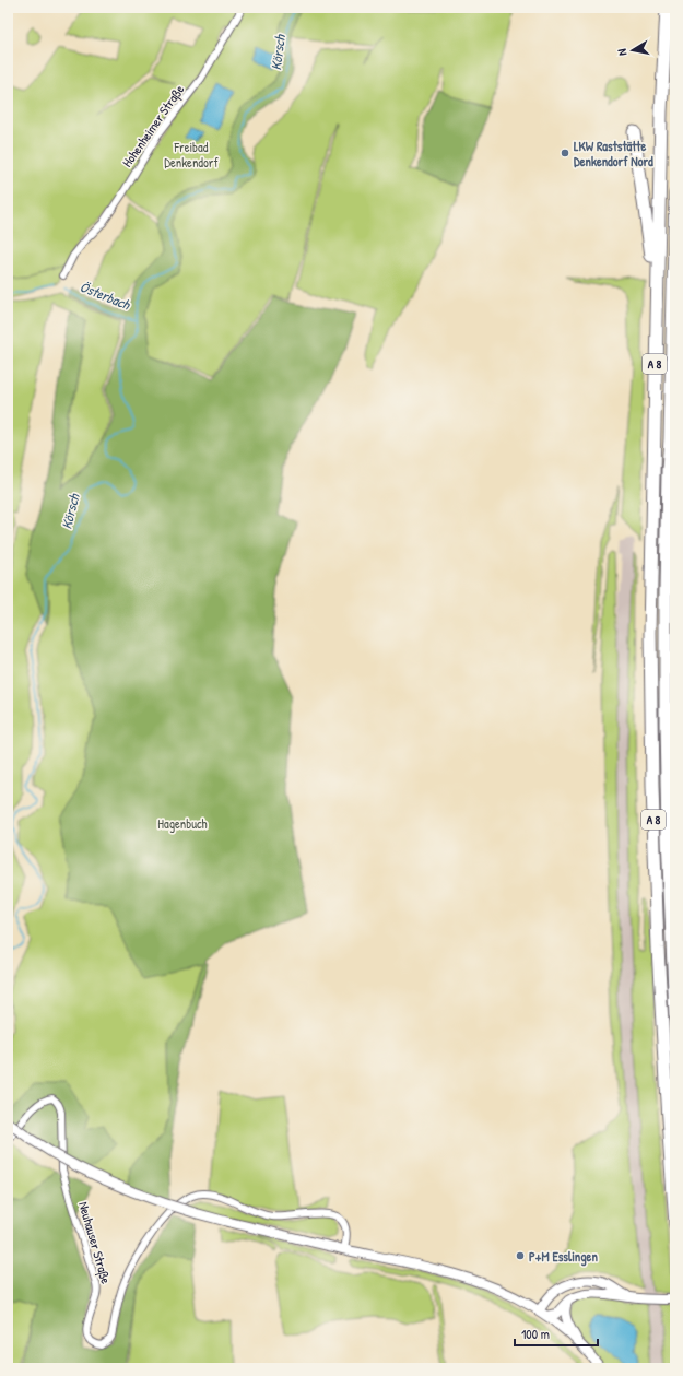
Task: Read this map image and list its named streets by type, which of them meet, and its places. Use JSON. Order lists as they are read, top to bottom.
{
  "streets": {
    "highway": ["A 8"],
    "street": ["Hohenheimer Straße", "Neuhauser Straße"]
  },
  "water": ["Körsch", "Österbach"],
  "parks": ["Freibad Denkendorf", "Hagenbuch"],
  "places": ["LKW Raststätte Denkendorf Nord", "P+M Esslingen"],
  "scale_bar": "100 m",
  "north": "left"
}
